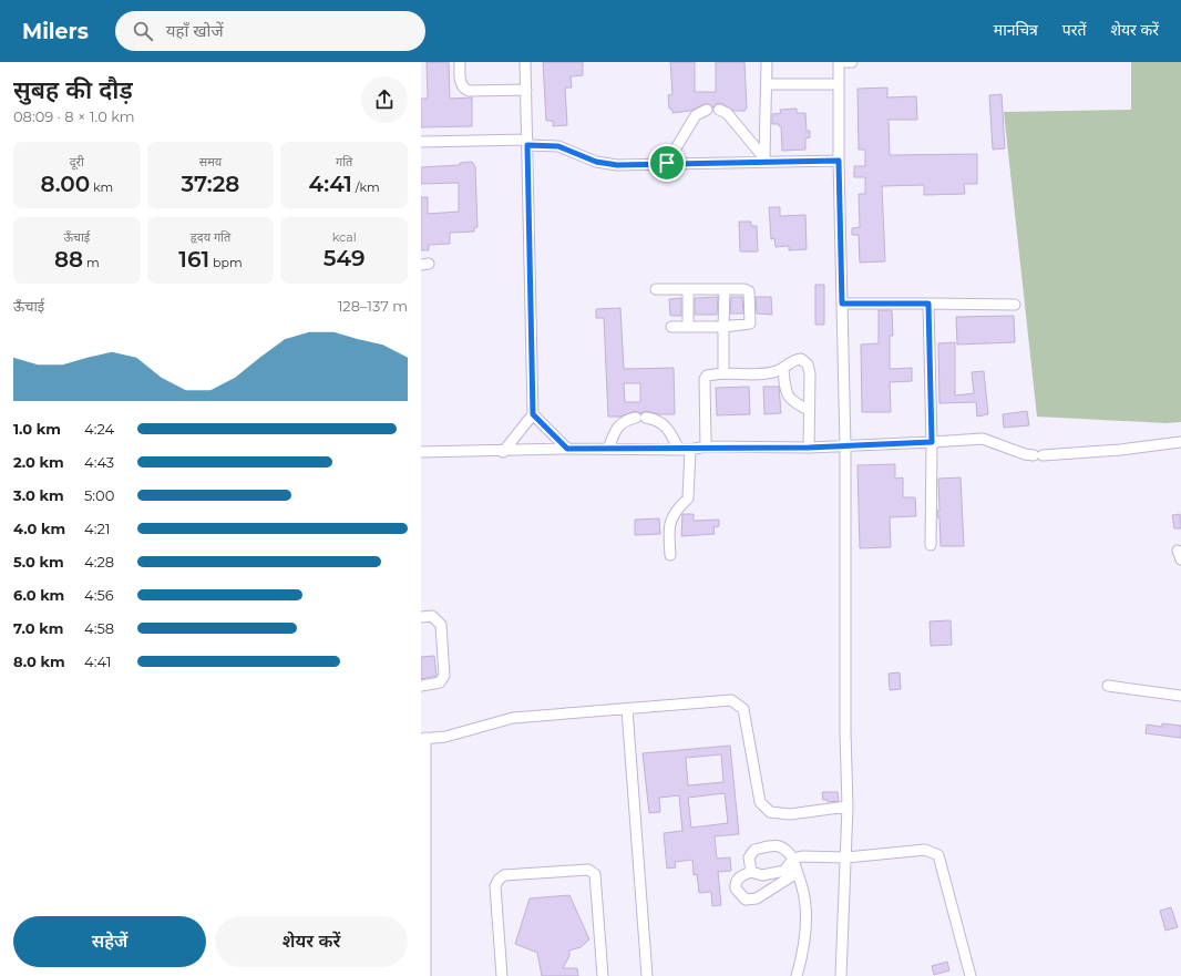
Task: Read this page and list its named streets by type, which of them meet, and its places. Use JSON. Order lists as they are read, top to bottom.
{
  "page": {
    "header": "Milers",
    "search": "यहाँ खोजें",
    "nav": ["मानचित्र", "परतें", "शेयर करें"],
    "heading": ["सुबह की दौड़", "08:09 · 8 × 1.0 km"],
    "stats": [
      ["दूरी", "8.00 km"],
      ["समय", "37:28"],
      ["गति", "4:41 /km"],
      ["ऊँचाई", "88 m"],
      ["हृदय गति", "161 bpm"],
      ["kcal", "549"]
    ],
    "chart": ["ऊँचाई", "128–137 m"],
    "list": [
      {
        "name": "1.0 km",
        "note": "4:24"
      },
      {
        "name": "2.0 km",
        "note": "4:43"
      },
      {
        "name": "3.0 km",
        "note": "5:00"
      },
      {
        "name": "4.0 km",
        "note": "4:21"
      },
      {
        "name": "5.0 km",
        "note": "4:28"
      },
      {
        "name": "6.0 km",
        "note": "4:56"
      },
      {
        "name": "7.0 km",
        "note": "4:58"
      },
      {
        "name": "8.0 km",
        "note": "4:41"
      }
    ],
    "buttons": ["सहेजें", "शेयर करें"]
  }
}
